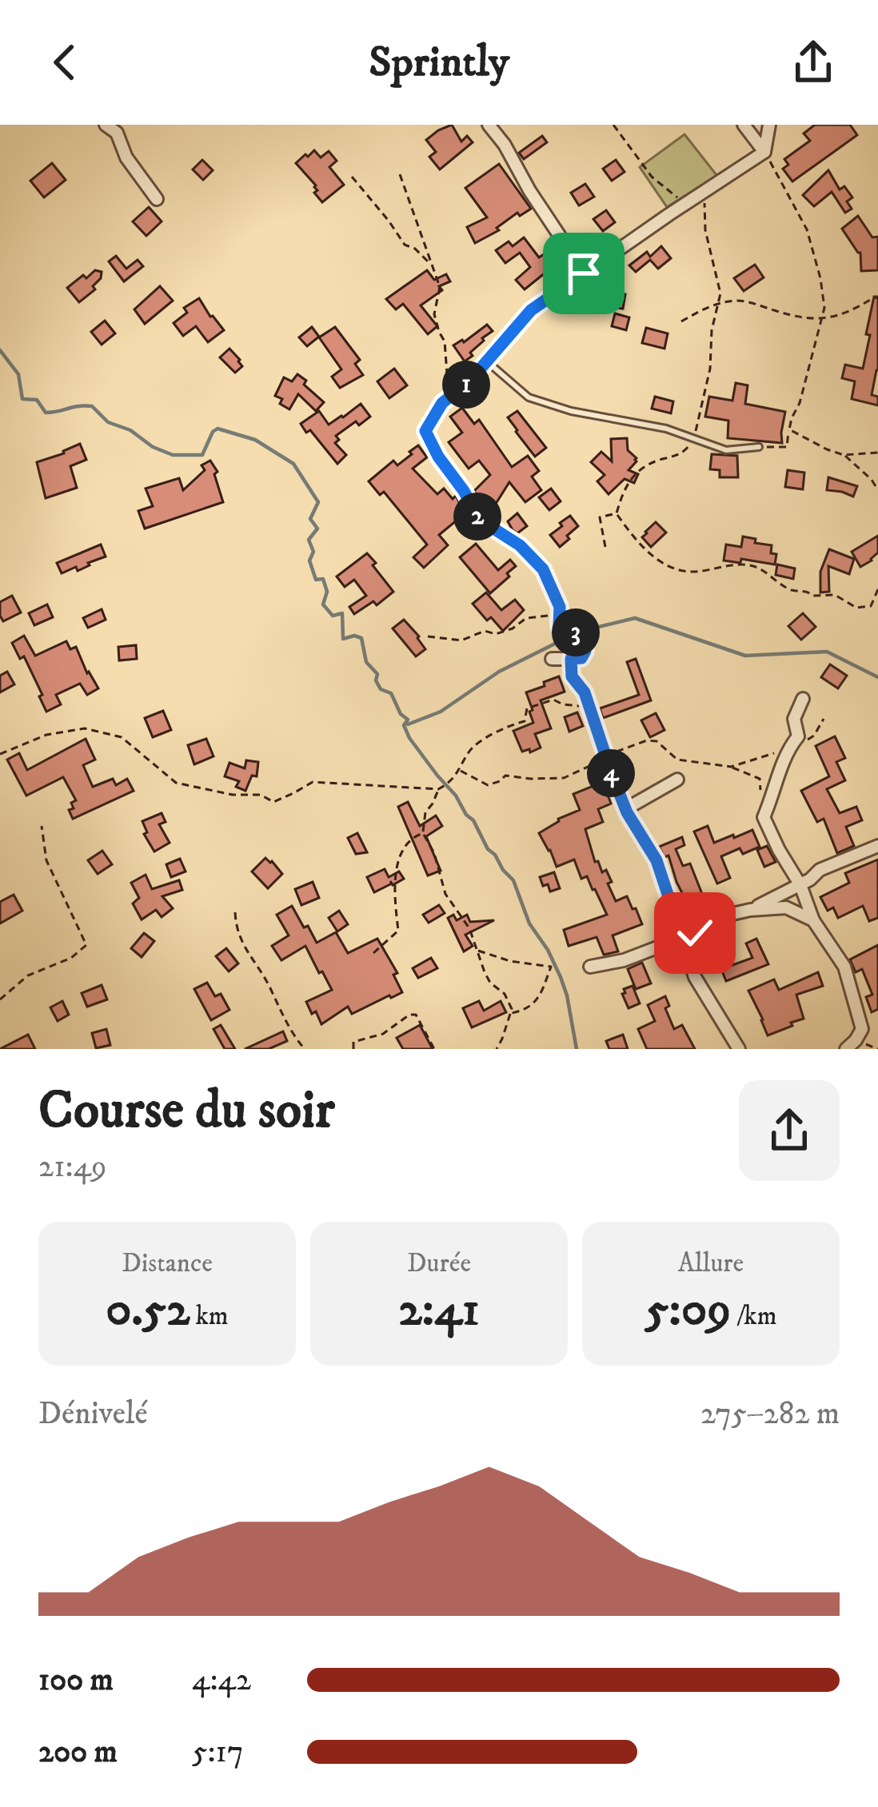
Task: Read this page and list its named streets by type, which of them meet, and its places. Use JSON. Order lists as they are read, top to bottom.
{
  "page": {
    "header": "Sprintly",
    "pins": [
      "1",
      "2",
      "3",
      "4"
    ],
    "heading": ["Course du soir", "21:49"],
    "stats": [
      ["Distance", "0.52 km"],
      ["Durée", "2:41"],
      ["Allure", "5:09 /km"]
    ],
    "chart": ["Dénivelé", "275–282 m"],
    "list": [
      {
        "name": "100 m",
        "note": "4:42"
      },
      {
        "name": "200 m",
        "note": "5:17"
      }
    ]
  }
}
